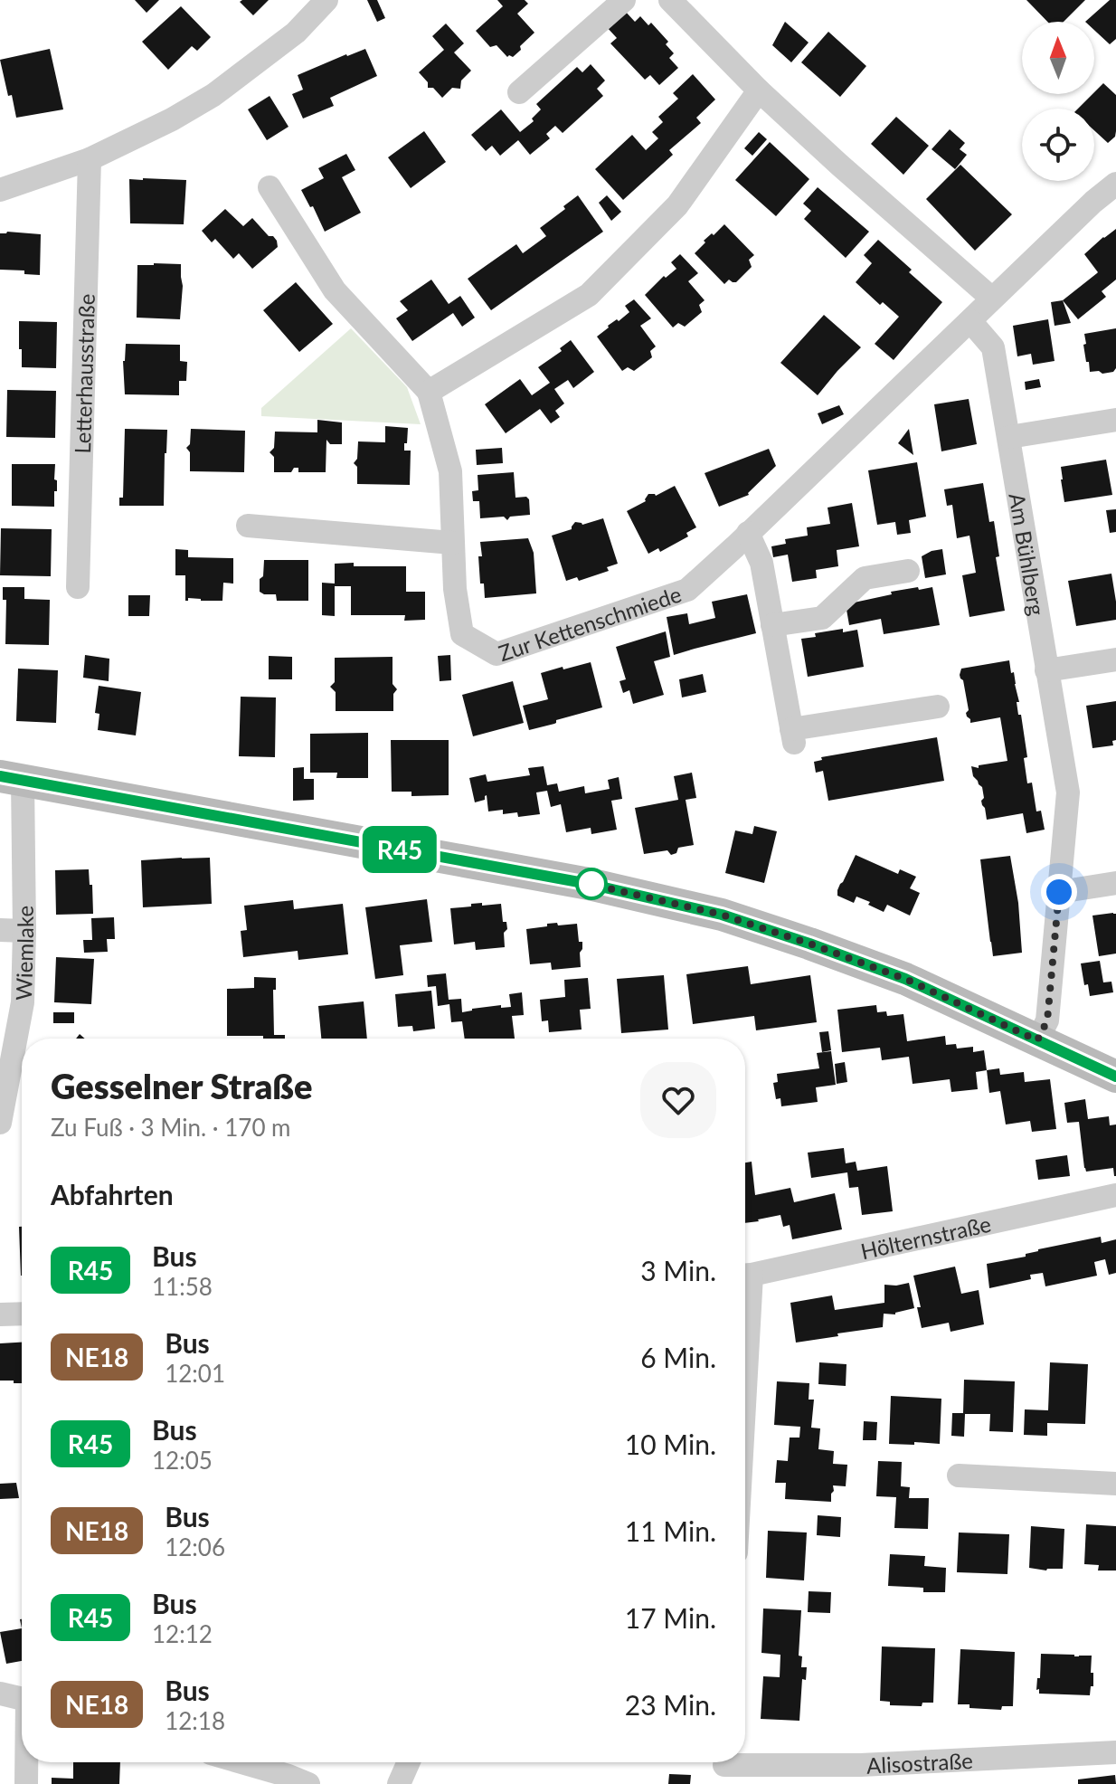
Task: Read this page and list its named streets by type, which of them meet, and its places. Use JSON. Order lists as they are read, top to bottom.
{
  "streets": {
    "street": [
      "Letterhausstraße",
      "Am Bühlberg",
      "Zur Kettenschmiede",
      "Wiemlake",
      "Hölternstraße",
      "Alisostraße"
    ]
  },
  "crossings": [
    ["Am Bühlberg", "Zur Kettenschmiede"]
  ],
  "lines": ["bus line R45"],
  "north": "top",
  "page": {
    "on_map": "R45",
    "heading": [
      ["Gesselner Straße", "Zu Fuß · 3 Min. · 170 m"],
      "Abfahrten"
    ],
    "list": [
      {
        "mark": "R45",
        "name": "Bus",
        "note": "11:58",
        "value": "3 Min."
      },
      {
        "mark": "NE18",
        "name": "Bus",
        "note": "12:01",
        "value": "6 Min."
      },
      {
        "mark": "R45",
        "name": "Bus",
        "note": "12:05",
        "value": "10 Min."
      },
      {
        "mark": "NE18",
        "name": "Bus",
        "note": "12:06",
        "value": "11 Min."
      },
      {
        "mark": "R45",
        "name": "Bus",
        "note": "12:12",
        "value": "17 Min."
      },
      {
        "mark": "NE18",
        "name": "Bus",
        "note": "12:18",
        "value": "23 Min."
      }
    ]
  }
}
